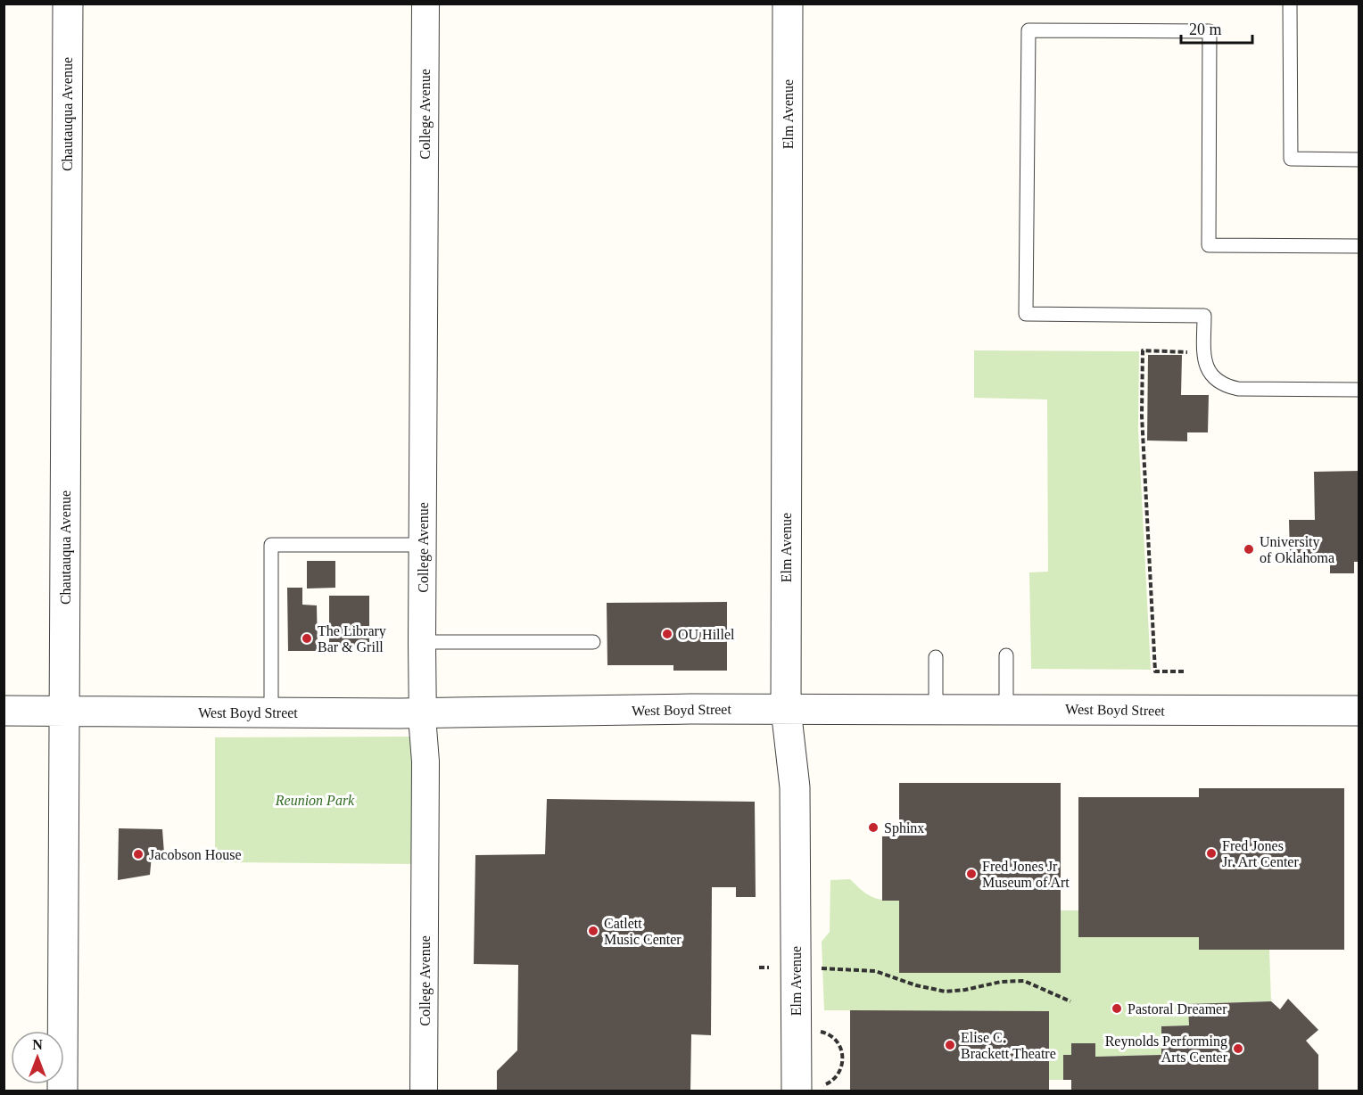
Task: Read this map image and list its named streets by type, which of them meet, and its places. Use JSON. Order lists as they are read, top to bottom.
{
  "streets": {
    "street": [
      "Chautauqua Avenue",
      "College Avenue",
      "Elm Avenue",
      "West Boyd Street"
    ]
  },
  "crossings": [
    ["Chautauqua Avenue", "West Boyd Street"],
    ["College Avenue", "West Boyd Street"],
    ["Elm Avenue", "West Boyd Street"]
  ],
  "parks": ["Reunion Park"],
  "places": [
    "University of Oklahoma",
    "OU Hillel",
    "The Library Bar & Grill",
    "Sphinx",
    "Fred Jones Jr. Art Center",
    "Jacobson House",
    "Fred Jones Jr Museum of Art",
    "Catlett Music Center",
    "Pastoral Dreamer",
    "Elise C. Brackett Theatre",
    "Reynolds Performing Arts Center"
  ],
  "scale_bar": "20 m",
  "north": "top"
}
